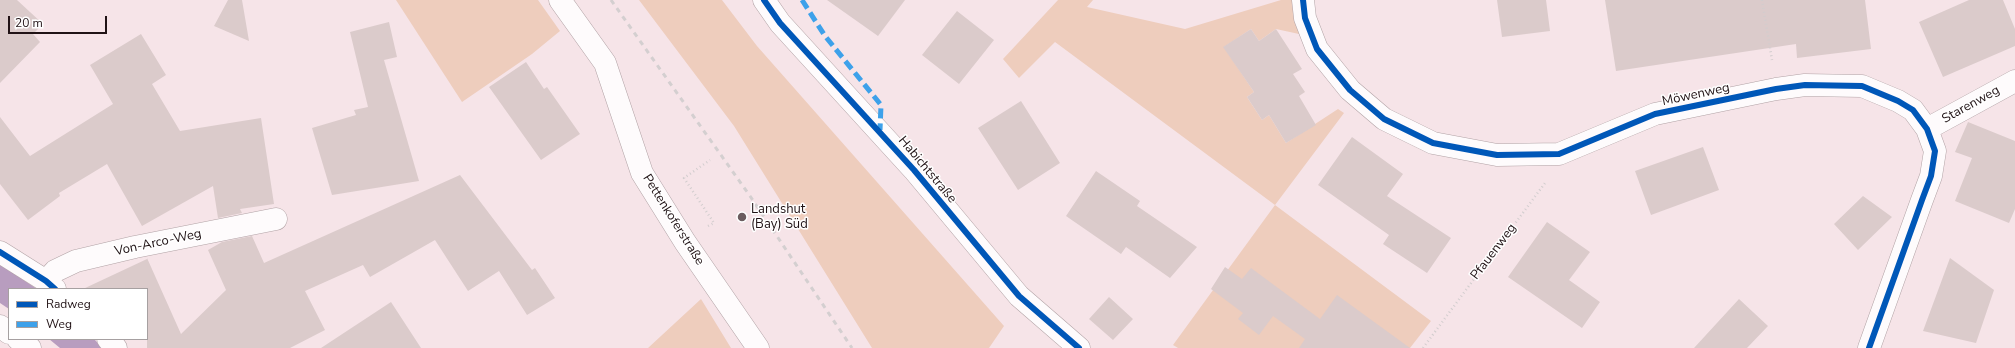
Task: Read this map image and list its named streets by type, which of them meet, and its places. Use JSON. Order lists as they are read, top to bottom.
{
  "streets": {
    "street": [
      "Möwenweg",
      "Starenweg",
      "Habichtstraße",
      "Pettenkoferstraße",
      "Von-Arco-Weg"
    ],
    "path": ["Pfauenweg"]
  },
  "crossings": [
    ["Möwenweg", "Starenweg"],
    ["Möwenweg", "Pfauenweg"]
  ],
  "places": ["Landshut (Bay) Süd"],
  "legend": ["Radweg", "Weg"],
  "scale_bar": "20 m"
}
